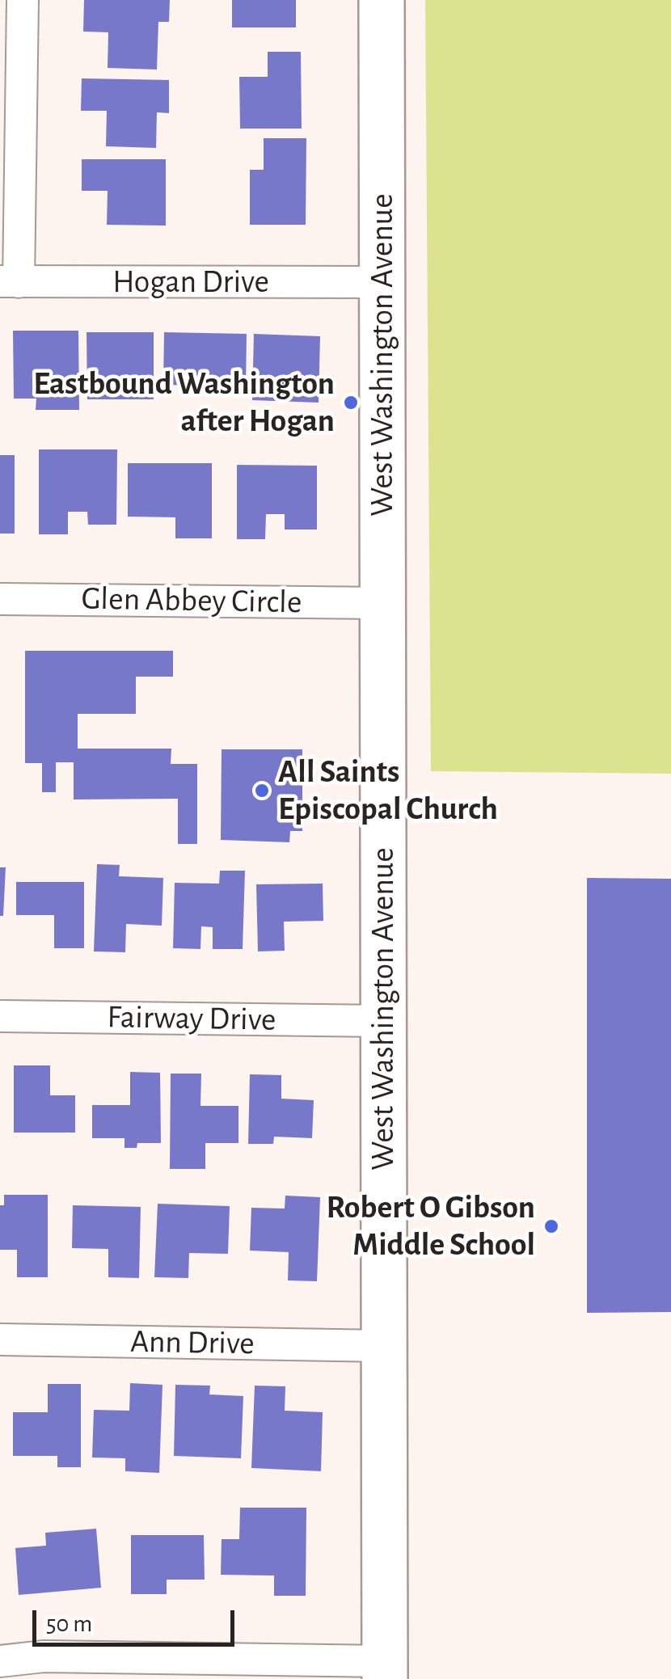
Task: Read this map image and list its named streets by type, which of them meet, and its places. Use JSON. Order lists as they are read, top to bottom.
{
  "streets": {
    "main road": ["West Washington Avenue"],
    "street": [
      "Hogan Drive",
      "Glen Abbey Circle",
      "Fairway Drive",
      "Ann Drive"
    ]
  },
  "crossings": [
    ["Hogan Drive", "West Washington Avenue"],
    ["West Washington Avenue", "Glen Abbey Circle"],
    ["West Washington Avenue", "Fairway Drive"],
    ["West Washington Avenue", "Ann Drive"]
  ],
  "places": ["Eastbound Washington after Hogan", "All Saints Episcopal Church", "Robert O Gibson Middle School"],
  "scale_bar": "50 m"
}
